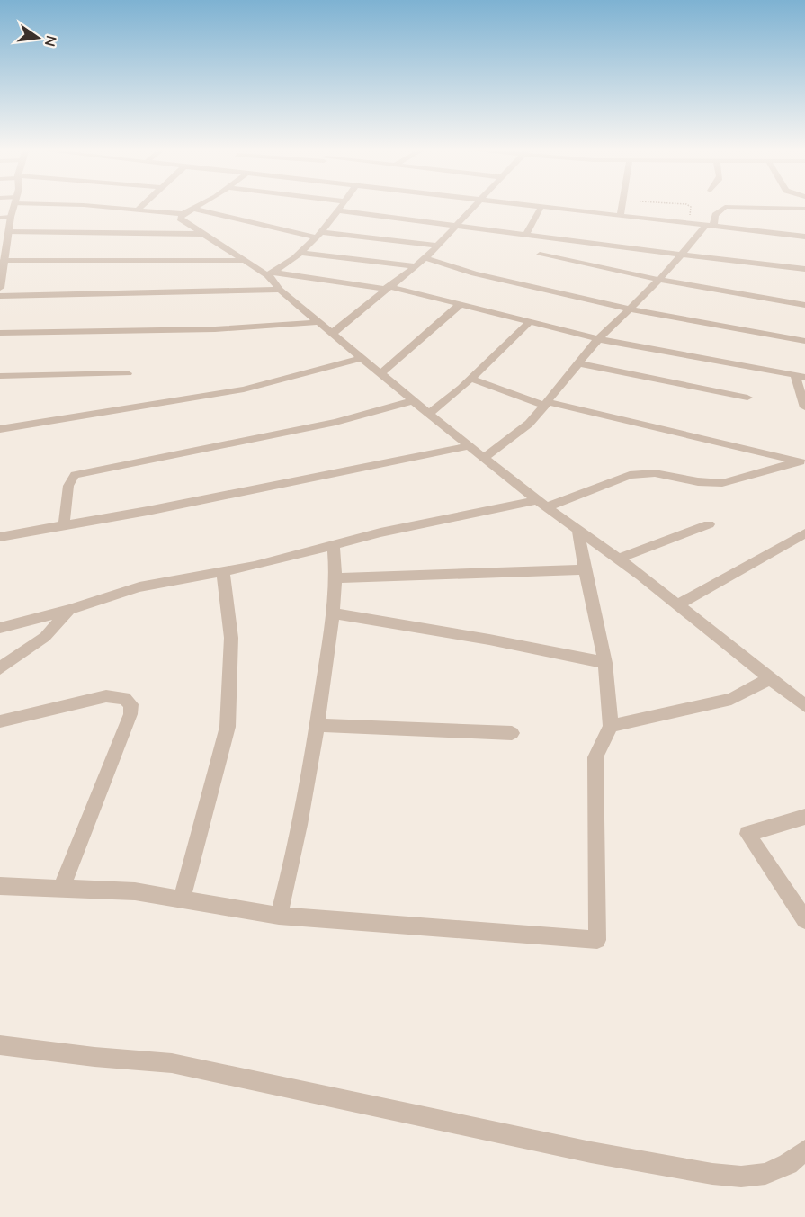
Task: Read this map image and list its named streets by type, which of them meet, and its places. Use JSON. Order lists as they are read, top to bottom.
{
  "north": "right"
}
